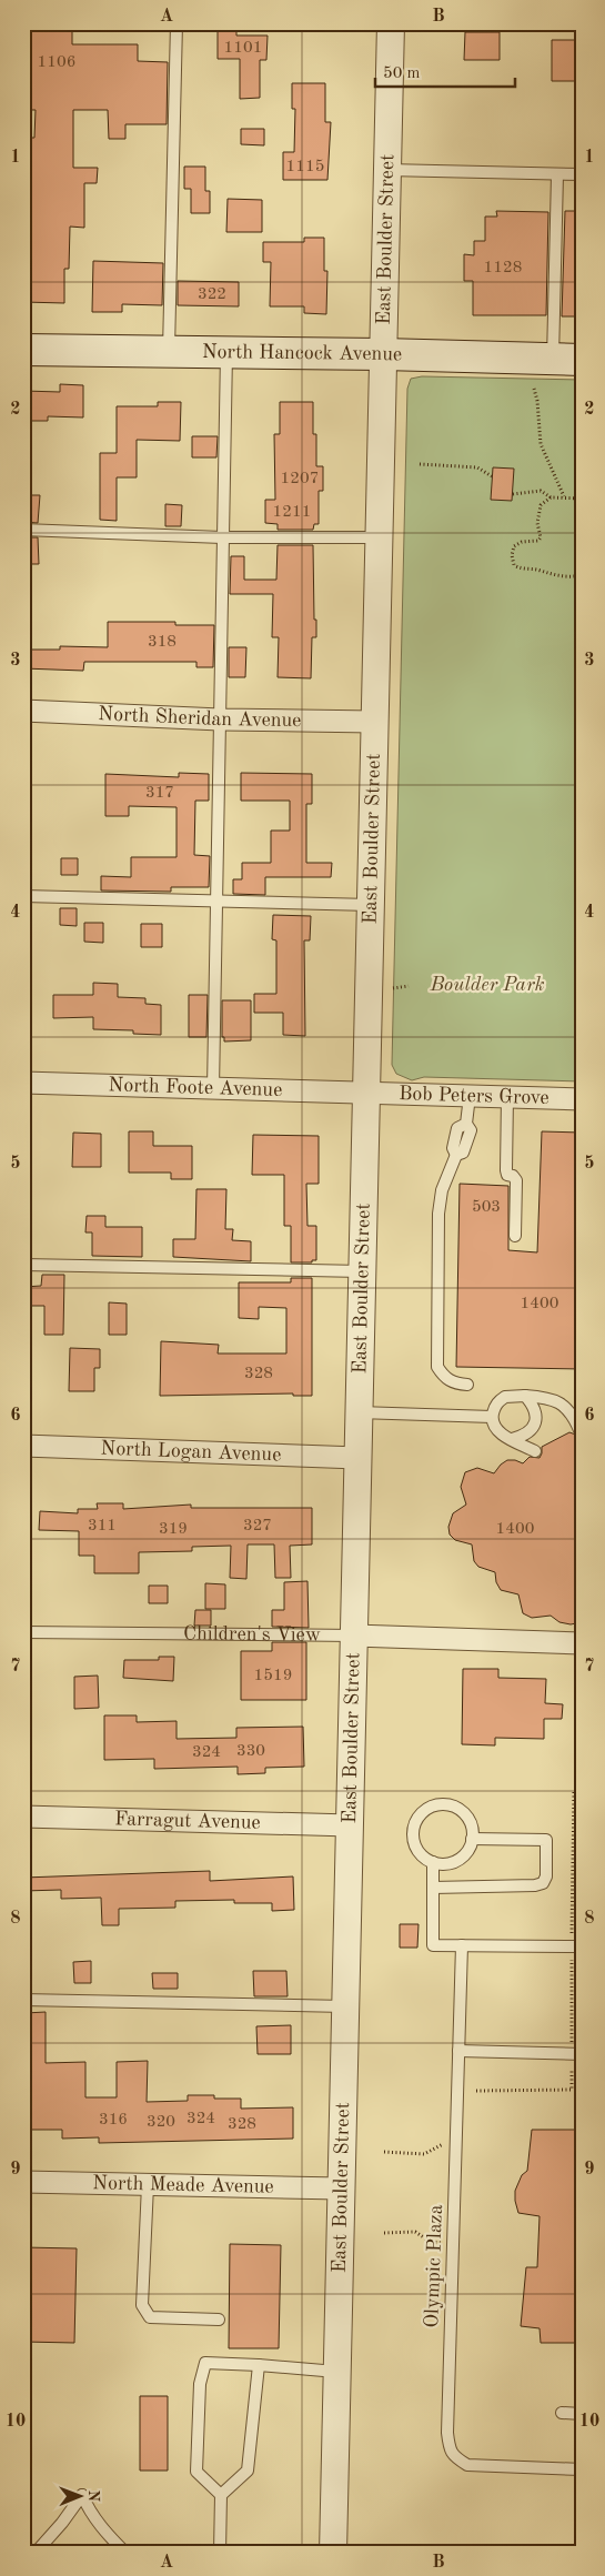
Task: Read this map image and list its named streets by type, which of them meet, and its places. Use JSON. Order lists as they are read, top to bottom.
{
  "streets": {
    "main road": ["North Hancock Avenue"],
    "street": [
      "East Boulder Street",
      "North Sheridan Avenue",
      "North Foote Avenue",
      "Bob Peters Grove",
      "North Logan Avenue",
      "Children's View",
      "Farragut Avenue",
      "North Meade Avenue"
    ],
    "lane": ["Olympic Plaza"]
  },
  "crossings": [
    ["East Boulder Street", "North Hancock Avenue"],
    ["East Boulder Street", "North Sheridan Avenue"],
    ["East Boulder Street", "North Foote Avenue"],
    ["East Boulder Street", "Bob Peters Grove"],
    ["East Boulder Street", "North Logan Avenue"],
    ["East Boulder Street", "Children's View"],
    ["East Boulder Street", "Farragut Avenue"],
    ["East Boulder Street", "North Meade Avenue"],
    ["North Foote Avenue", "Bob Peters Grove"]
  ],
  "parks": ["Boulder Park"],
  "house_numbers": [
    "1101",
    "1106",
    "1115",
    "1128",
    "322",
    "1207",
    "1211",
    "318",
    "317",
    "503",
    "1400",
    "328",
    "311",
    "327",
    "319",
    "1400",
    "1519",
    "330",
    "324",
    "324",
    "316",
    "320",
    "328"
  ],
  "scale_bar": "50 m",
  "north": "right",
  "grid": {
    "columns": ["A", "B"],
    "rows": [
      "1",
      "2",
      "3",
      "4",
      "5",
      "6",
      "7",
      "8",
      "9",
      "10"
    ]
  }
}
